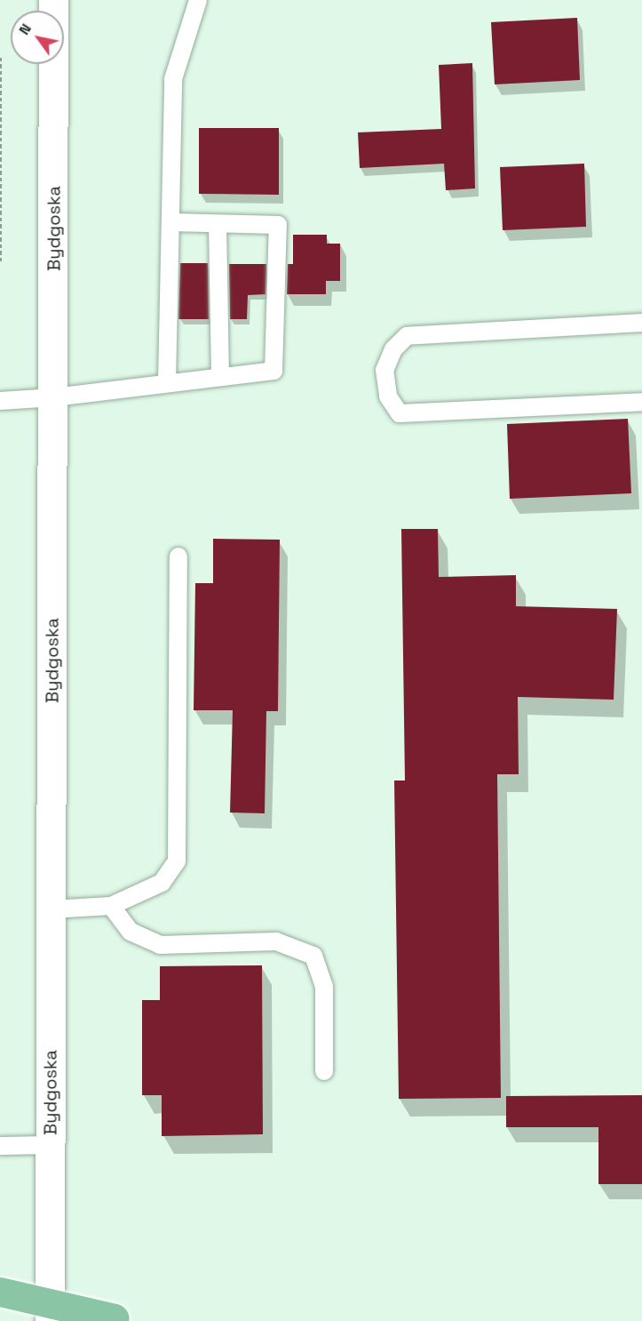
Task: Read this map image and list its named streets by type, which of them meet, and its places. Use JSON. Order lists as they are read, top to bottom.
{
  "streets": {
    "street": ["Bydgoska"]
  },
  "north": "top left"
}
